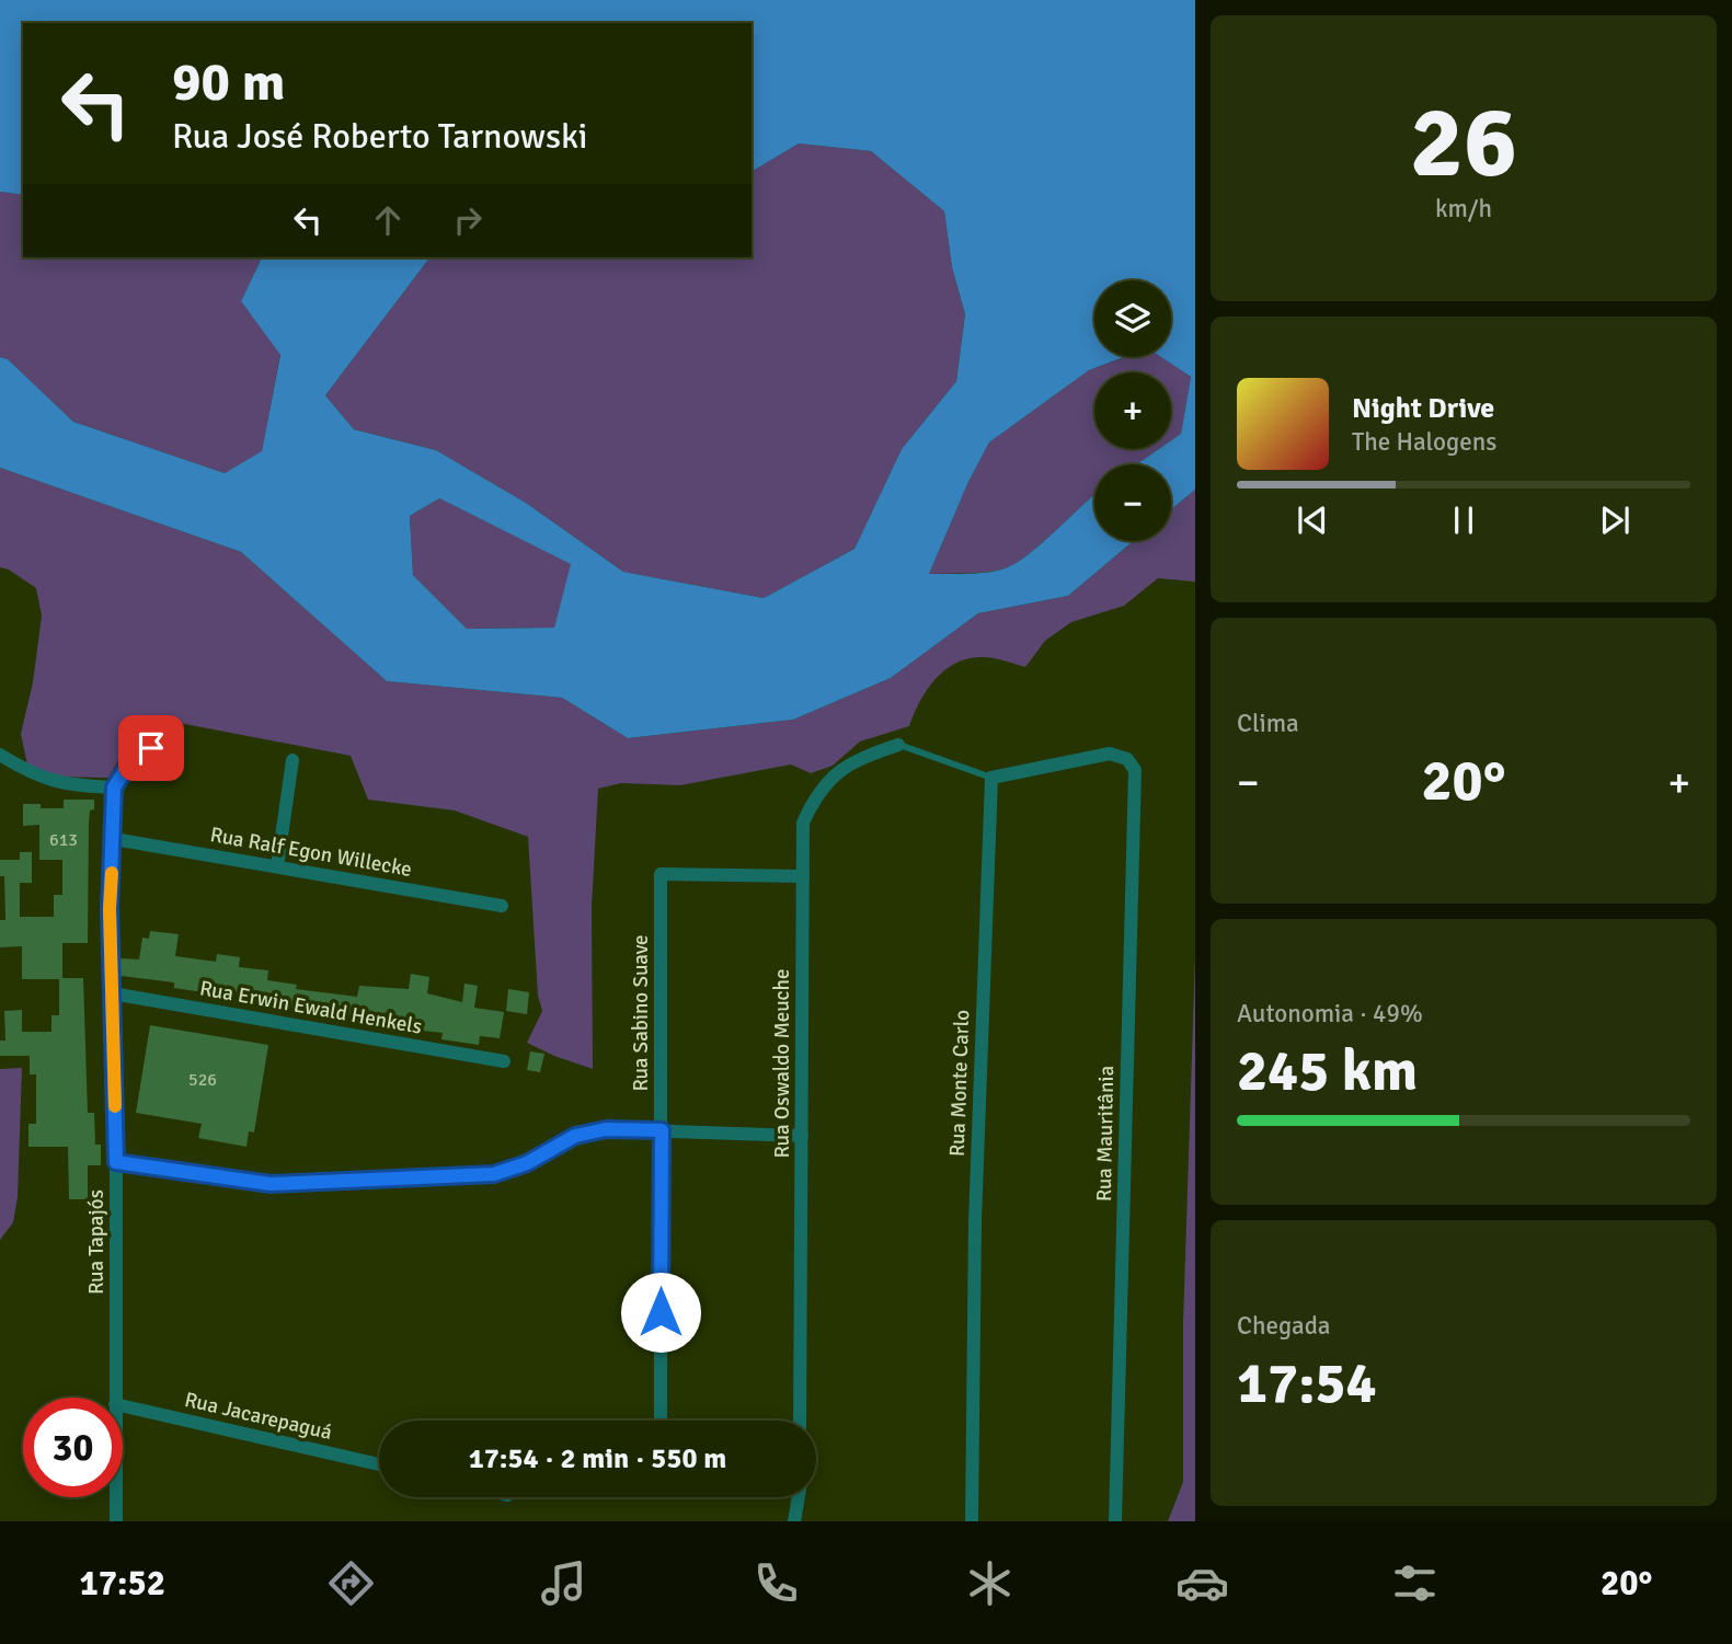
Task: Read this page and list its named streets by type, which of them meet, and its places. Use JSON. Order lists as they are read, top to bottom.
{
  "streets": {
    "street": [
      "Rua Ralf Egon Willecke",
      "Rua Erwin Ewald Henkels",
      "Rua Sabino Suave",
      "Rua Oswaldo Meuche",
      "Rua Monte Carlo",
      "Rua Mauritânia",
      "Rua Tapajós",
      "Rua Jacarepaguá"
    ]
  },
  "crossings": [
    ["Rua Ralf Egon Willecke", "Rua Tapajós"],
    ["Rua Erwin Ewald Henkels", "Rua Tapajós"],
    ["Rua Sabino Suave", "Rua Oswaldo Meuche"],
    ["Rua Monte Carlo", "Rua Mauritânia"]
  ],
  "house_numbers": ["613", "526"],
  "page": {
    "tile": [
      ["26", "km/h"],
      "Clima",
      ["Autonomia · 49%", "245 km"],
      ["Chegada", "17:54"]
    ],
    "turn": ["90 m", "Rua José Roberto Tarnowski"],
    "map_buttons": ["+", "−"],
    "song": ["Night Drive", "The Halogens"],
    "heat": ["−", "20°", "+"],
    "limit": "30",
    "trip": "17:54 · 2 min · 550 m",
    "tabs": ["17:52", "20°"]
  }
}
